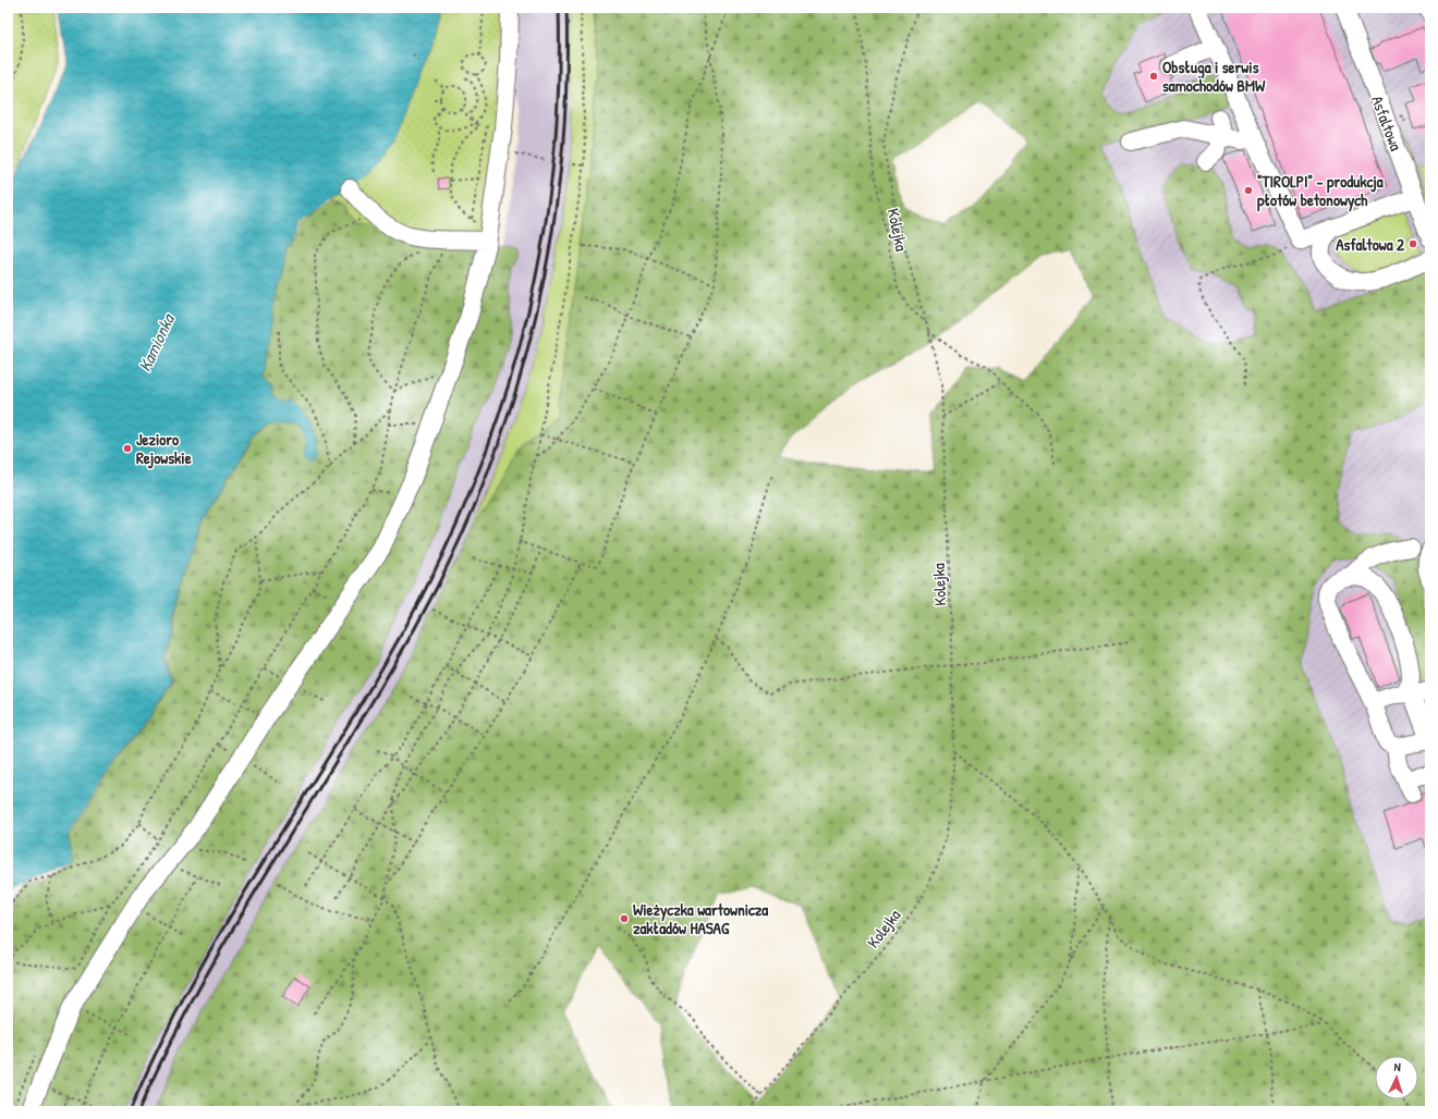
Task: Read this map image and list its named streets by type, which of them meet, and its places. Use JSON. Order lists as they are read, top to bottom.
{
  "streets": {
    "street": ["Asfaltowa"],
    "path": ["Kolejka"]
  },
  "water": ["Kamionka"],
  "places": [
    "Obsługa i serwis samochodów BMW",
    "\"TIROLPI\" - produkcja płotów betonowych",
    "Asfaltowa 2",
    "Jezioro Rejowskie",
    "Wieżyczka wartownicza zakładów HASAG"
  ],
  "north": "top"
}
